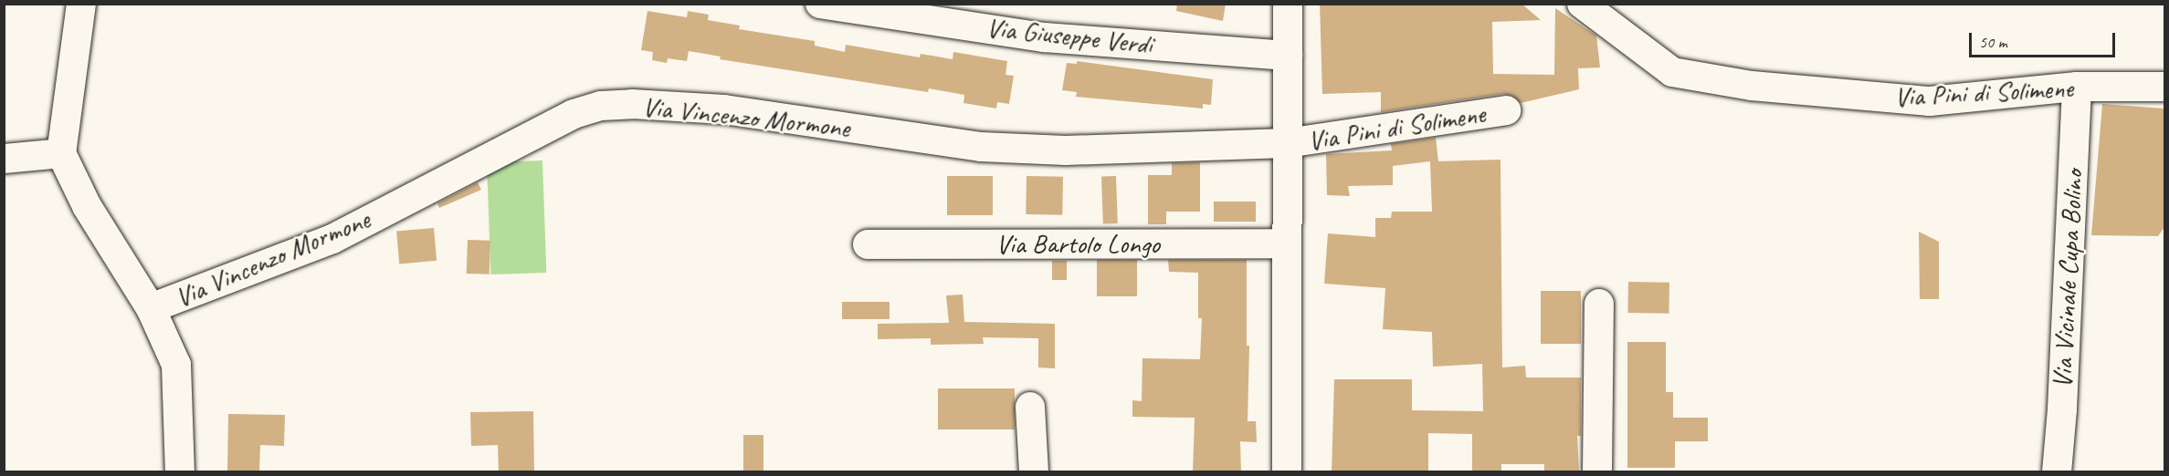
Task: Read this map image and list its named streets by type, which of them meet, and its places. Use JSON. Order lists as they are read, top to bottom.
{
  "streets": {
    "street": [
      "Via Giuseppe Verdi",
      "Via Pini di Solimene",
      "Via Vincenzo Mormone",
      "Via Bartolo Longo",
      "Via Vicinale Cupa Bolino"
    ]
  },
  "crossings": [
    ["Via Pini di Solimene", "Via Vincenzo Mormone"],
    ["Via Pini di Solimene", "Via Vicinale Cupa Bolino"]
  ],
  "scale_bar": "50 m"
}
